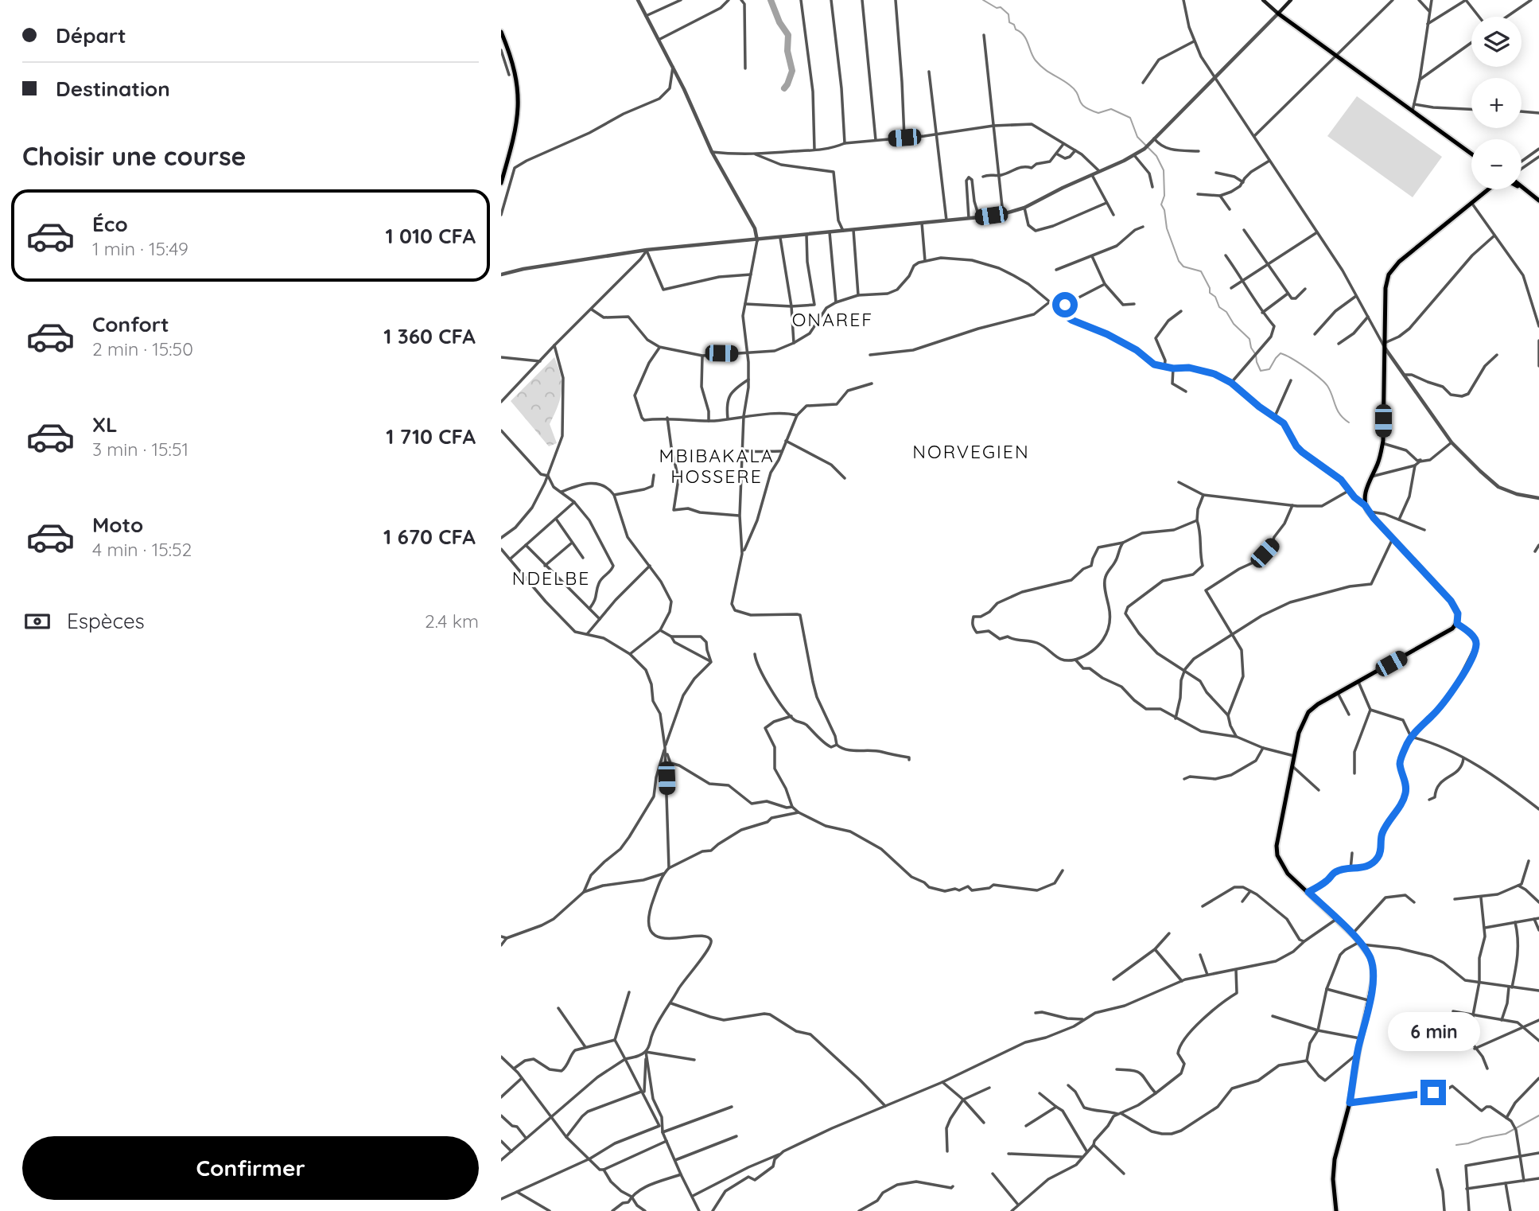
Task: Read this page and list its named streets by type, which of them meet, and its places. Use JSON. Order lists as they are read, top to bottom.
{
  "districts": [
    "ONAREF",
    "NORVEGIEN",
    "MBIBAKALA HOSSERE",
    "NDELBE"
  ],
  "page": {
    "banner": ["Départ", "Destination"],
    "map_buttons": ["+", "−"],
    "heading": "Choisir une course",
    "list": [
      {
        "name": "Éco",
        "note": "1 min · 15:49",
        "value": "1 010 CFA"
      },
      {
        "name": "Confort",
        "note": "2 min · 15:50",
        "value": "1 360 CFA"
      },
      {
        "name": "XL",
        "note": "3 min · 15:51",
        "value": "1 710 CFA"
      },
      {
        "name": "Moto",
        "note": "4 min · 15:52",
        "value": "1 670 CFA"
      }
    ],
    "pay": ["Espèces", "2.4 km"],
    "bubble": "6 min",
    "buttons": "Confirmer"
  }
}
